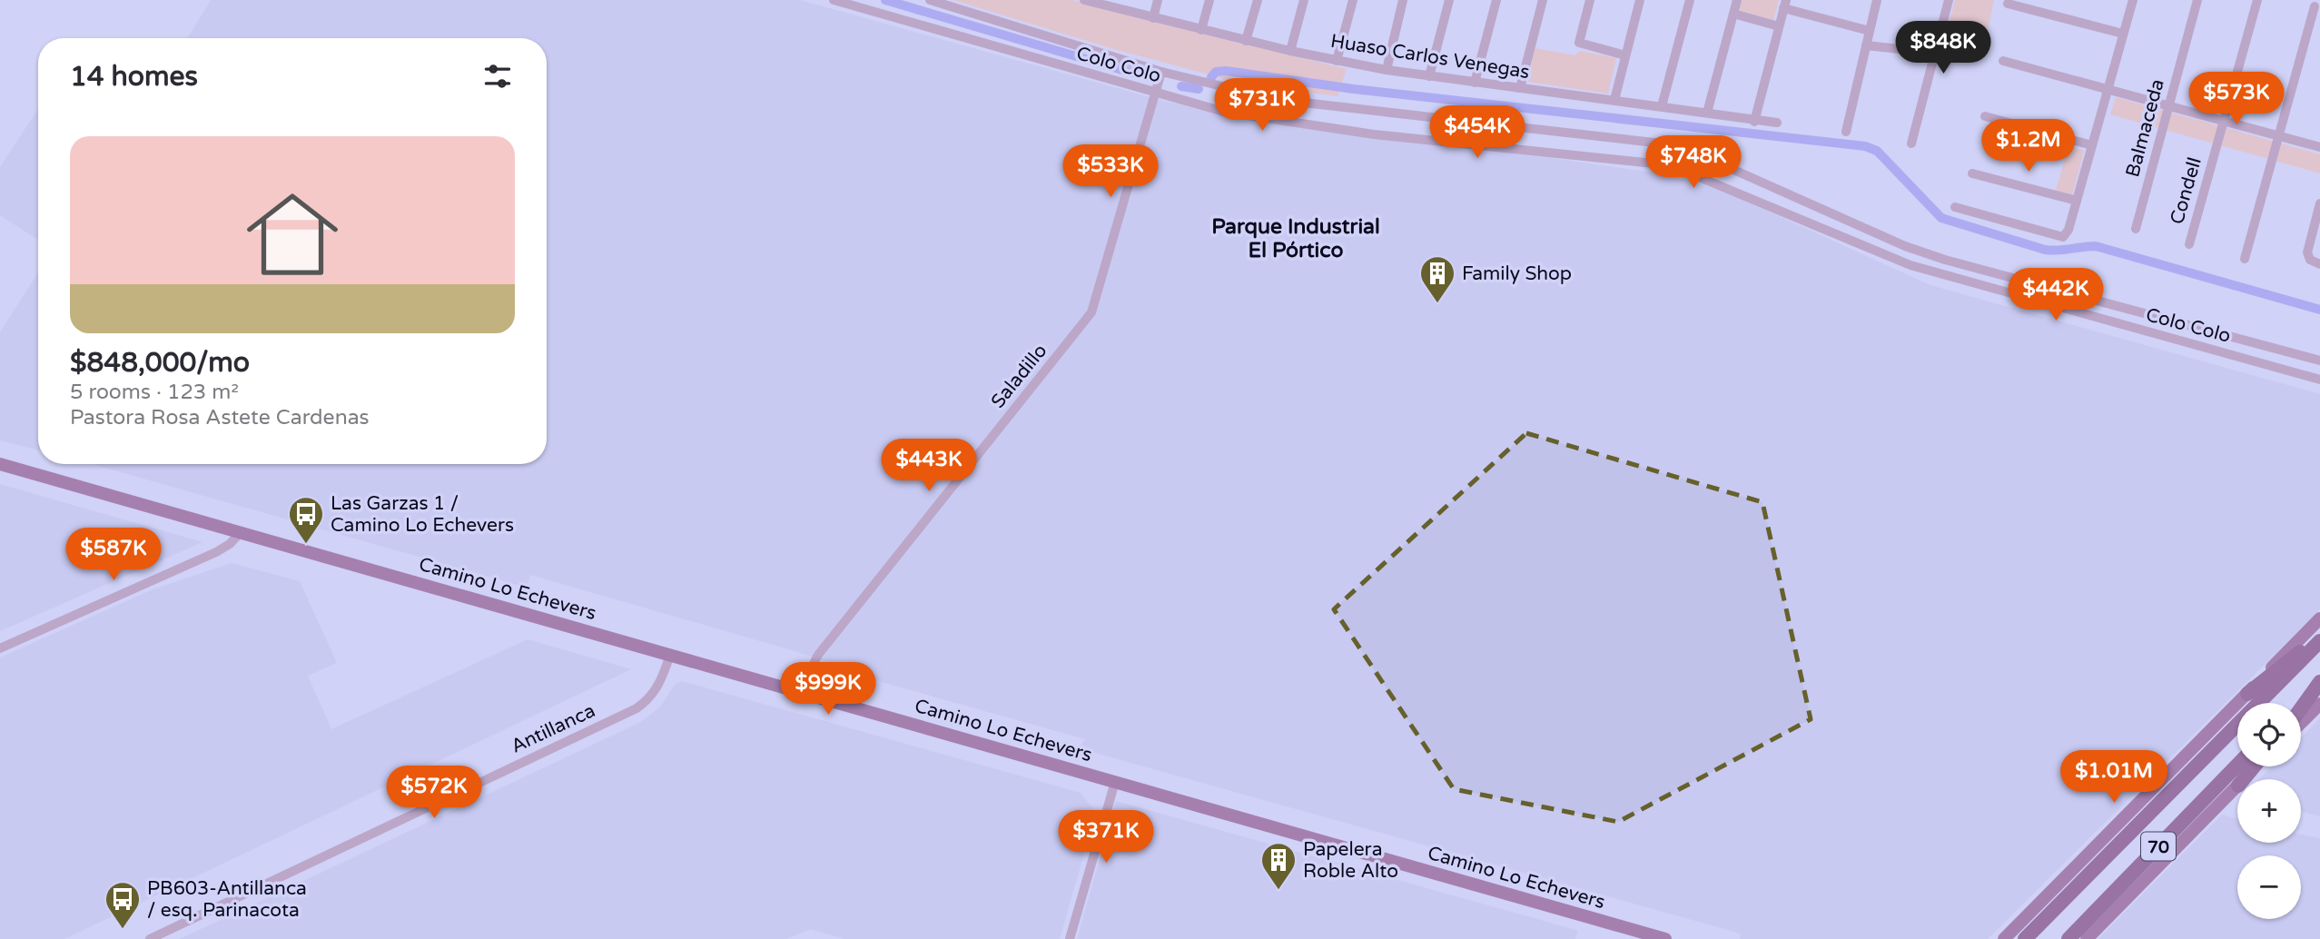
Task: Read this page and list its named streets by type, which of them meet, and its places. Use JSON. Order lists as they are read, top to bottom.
{
  "streets": {
    "highway": ["70"],
    "main road": ["Camino Lo Echevers"],
    "street": [
      "Huaso Carlos Venegas",
      "Colo Colo",
      "Balmaceda",
      "Condell",
      "Saladillo",
      "Antillanca"
    ]
  },
  "crossings": [
    ["Colo Colo", "Saladillo"],
    ["Saladillo", "Camino Lo Echevers"],
    ["Camino Lo Echevers", "Antillanca"]
  ],
  "districts": ["Parque Industrial El Pórtico"],
  "places": {
    "building": ["Family Shop", "Papelera Roble Alto"],
    "bus stop": ["Las Garzas 1 / Camino Lo Echevers", "PB603-Antillanca / esq. Parinacota"]
  },
  "page": {
    "price": [
      "$848K",
      "$573K",
      "$731K",
      "$454K",
      "$1.2M",
      "$748K",
      "$533K",
      "$442K",
      "$443K",
      "$587K",
      "$999K",
      "$1.01M",
      "$572K",
      "$371K"
    ],
    "heading": "14 homes",
    "list": [
      {
        "name": "$848,000/mo",
        "note": "5 rooms · 123 m² · Pastora Rosa Astete Cardenas"
      }
    ],
    "map_buttons": ["+", "−"]
  }
}
